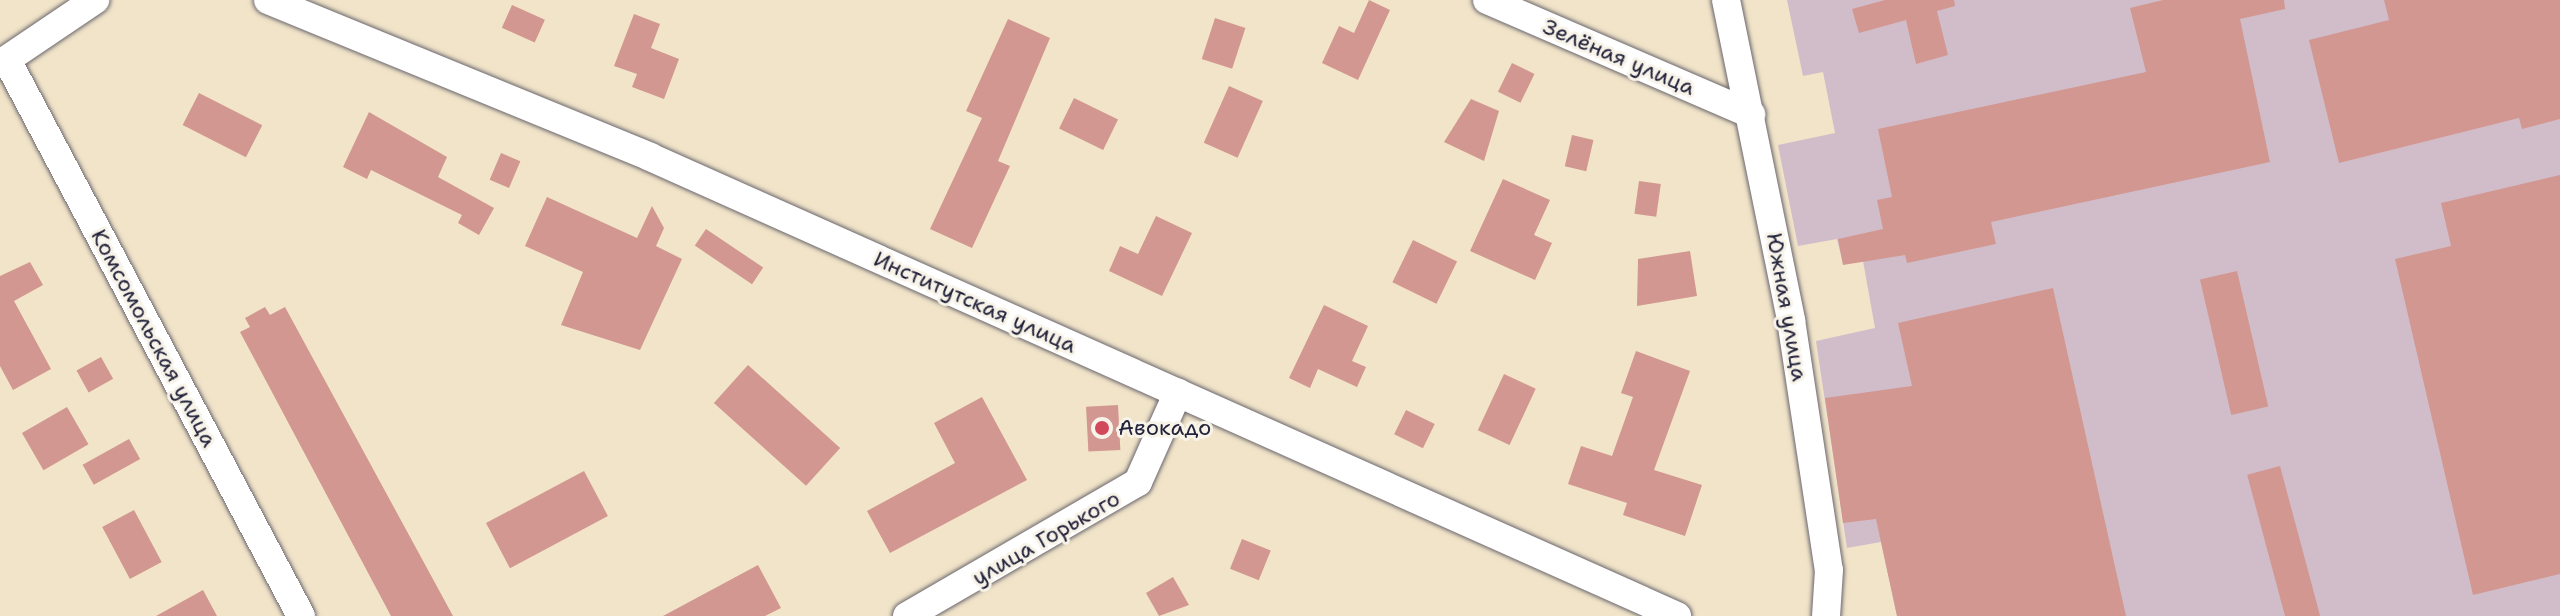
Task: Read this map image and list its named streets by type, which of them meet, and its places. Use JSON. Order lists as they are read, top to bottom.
{
  "streets": {
    "street": [
      "Зелёная улица",
      "Институтская улица",
      "Южная улица",
      "Комсомольская улица",
      "улица Горького"
    ]
  },
  "crossings": [
    ["Зелёная улица", "Южная улица"],
    ["Институтская улица", "улица Горького"]
  ],
  "places": ["Авокадо"]
}
